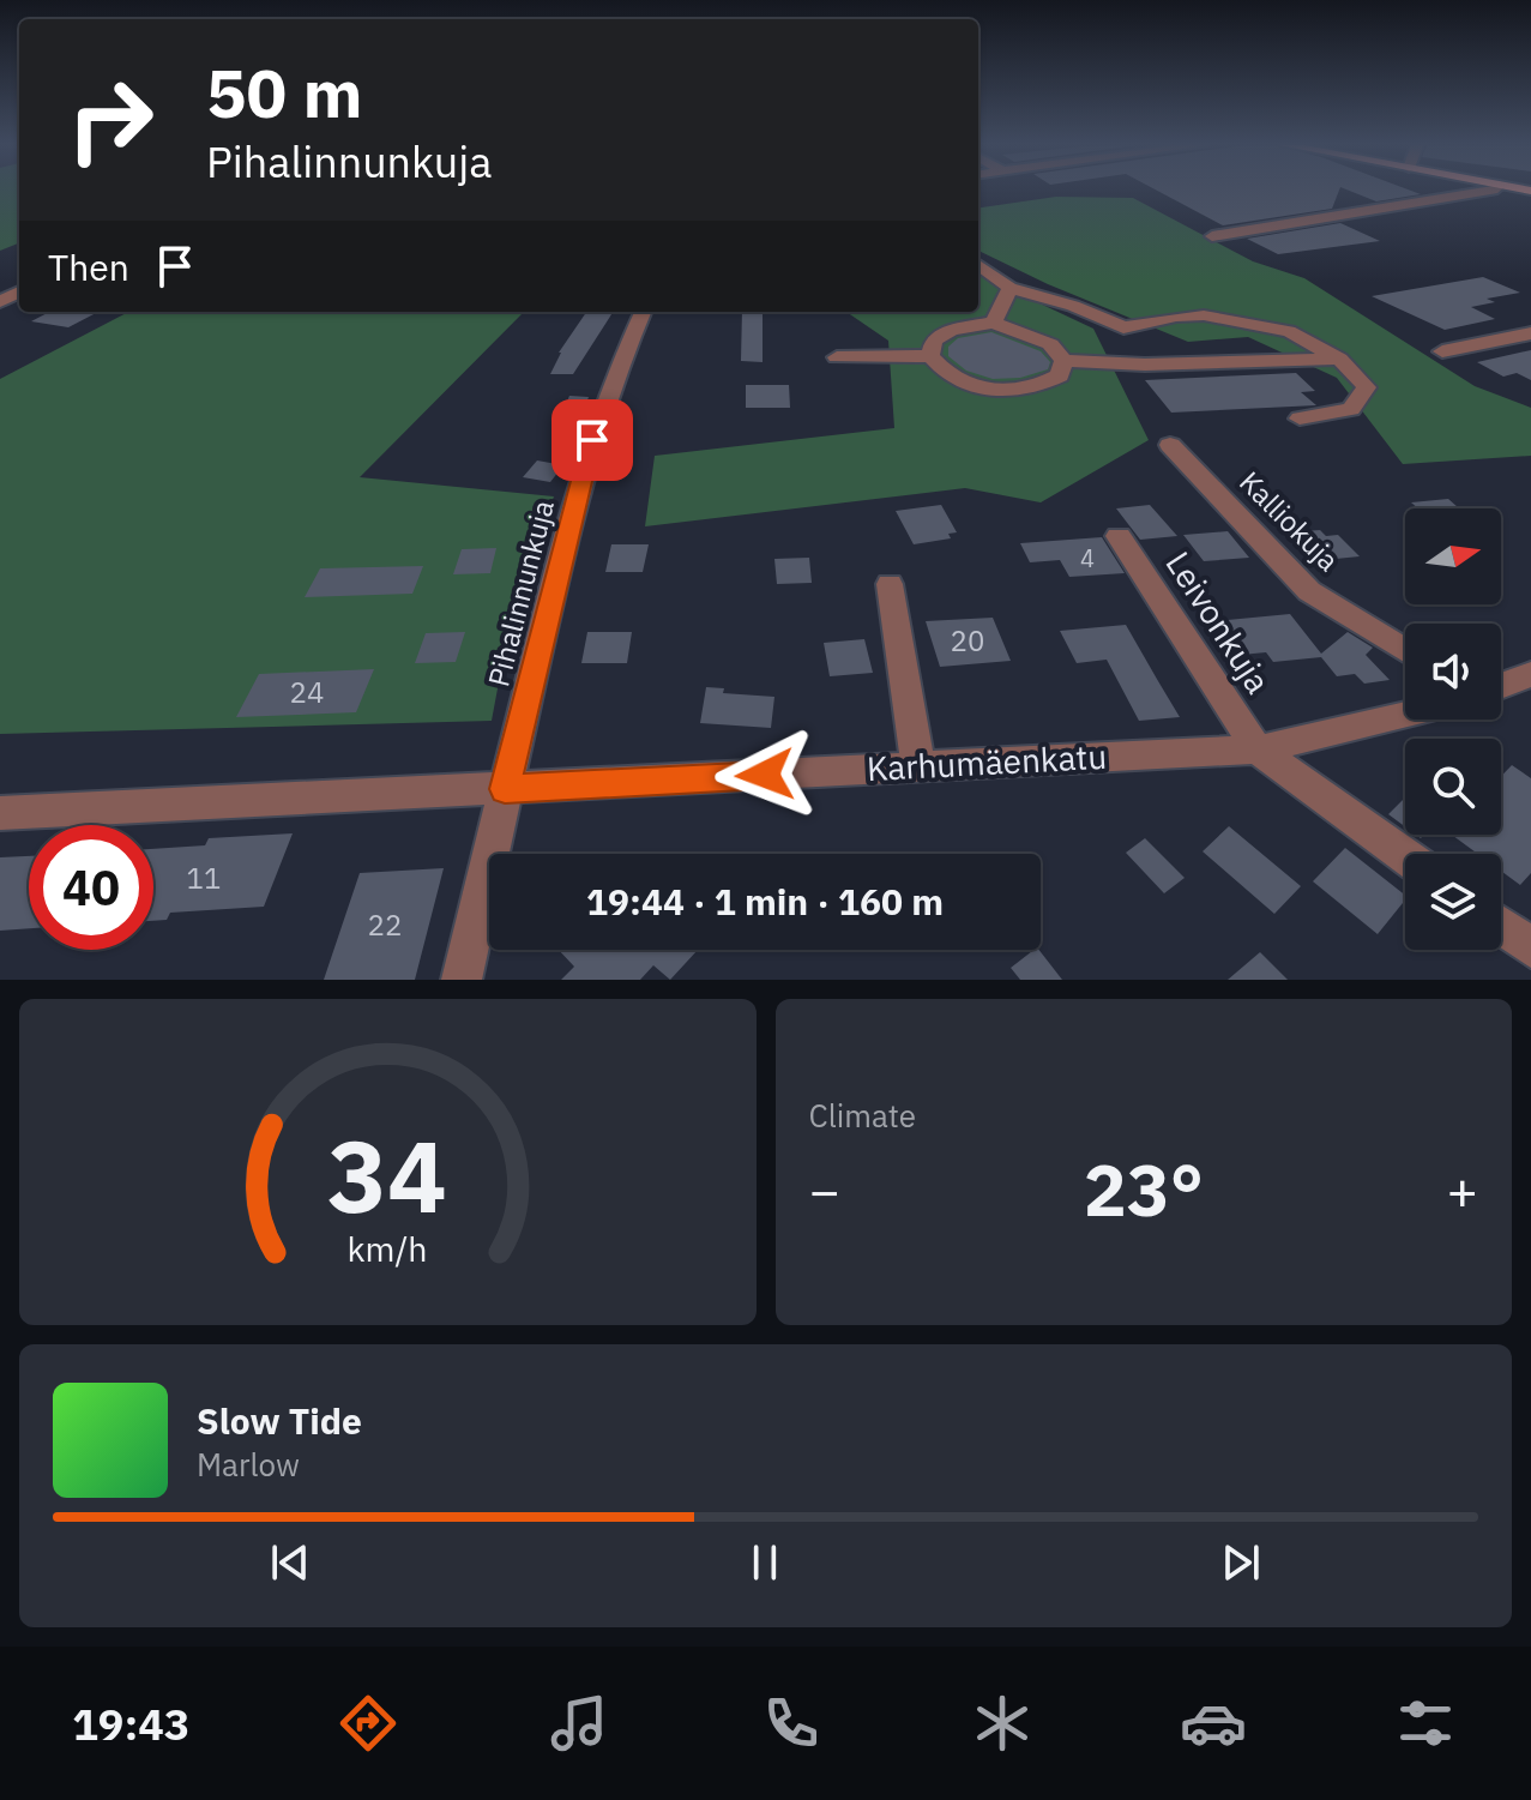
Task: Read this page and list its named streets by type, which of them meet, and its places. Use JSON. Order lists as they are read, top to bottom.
{
  "streets": {
    "street": [
      "Kalliokuja",
      "Pihalinnunkuja",
      "Leivonkuja",
      "Karhumäenkatu"
    ]
  },
  "crossings": [
    ["Pihalinnunkuja", "Karhumäenkatu"],
    ["Leivonkuja", "Karhumäenkatu"]
  ],
  "house_numbers": [
    "4",
    "20",
    "24",
    "11",
    "22"
  ],
  "north": "right",
  "page": {
    "turn": ["50 m", "Pihalinnunkuja"],
    "then": "Then",
    "limit": "40",
    "trip": "19:44 · 1 min · 160 m",
    "tile": "Climate",
    "heat": ["−", "23°", "+"],
    "song": ["Slow Tide", "Marlow"],
    "tabs": "19:43",
    "gauge": ["34", "km/h"]
  }
}
